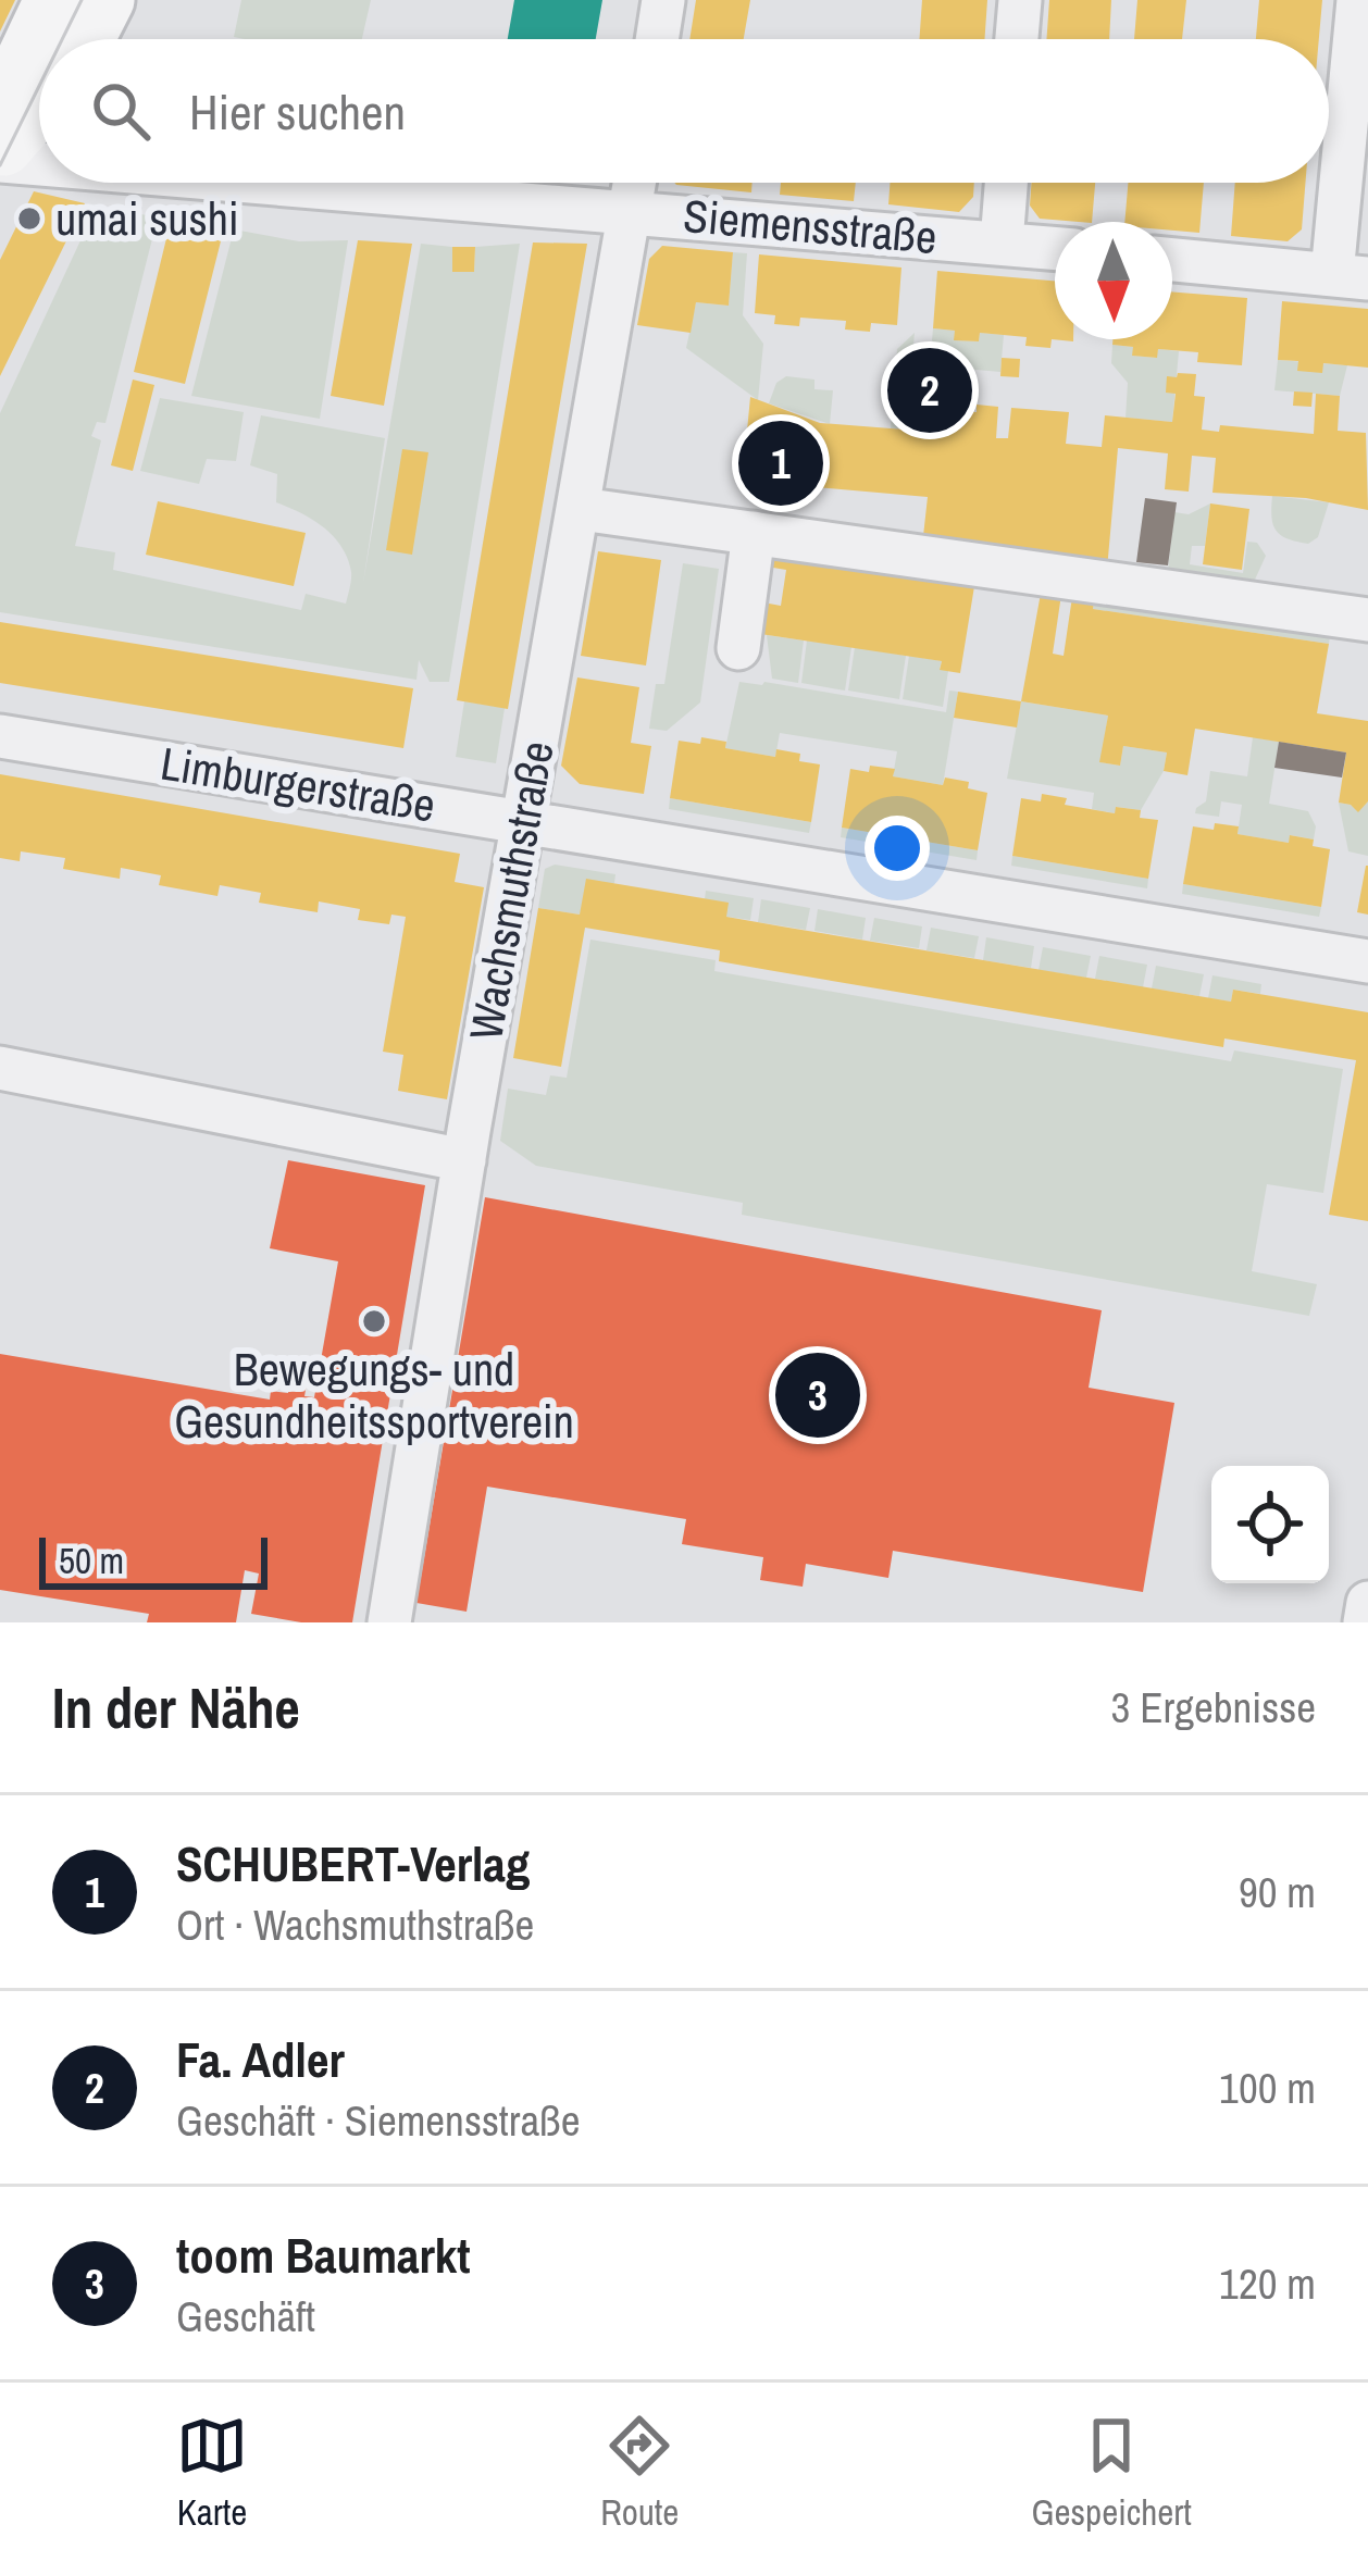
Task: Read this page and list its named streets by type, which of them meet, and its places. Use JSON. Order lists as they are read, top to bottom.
{
  "streets": {
    "street": ["Siemensstraße", "Limburgerstraße", "Wachsmuthstraße"]
  },
  "crossings": [
    ["Siemensstraße", "Wachsmuthstraße"],
    ["Limburgerstraße", "Wachsmuthstraße"]
  ],
  "places": ["umai sushi", "Bewegungs- und Gesundheitssportverein"],
  "scale_bar": "50 m",
  "north": "bottom",
  "page": {
    "search": "Hier suchen",
    "pins": ["2", "1", "3"],
    "scale": "50 m",
    "heading": ["In der Nähe", "3 Ergebnisse"],
    "list": [
      {
        "mark": "1",
        "name": "SCHUBERT-Verlag",
        "note": "Ort · Wachsmuthstraße",
        "value": "90 m"
      },
      {
        "mark": "2",
        "name": "Fa. Adler",
        "note": "Geschäft · Siemensstraße",
        "value": "100 m"
      },
      {
        "mark": "3",
        "name": "toom Baumarkt",
        "note": "Geschäft",
        "value": "120 m"
      }
    ],
    "nav": ["Karte", "Route", "Gespeichert"]
  }
}
